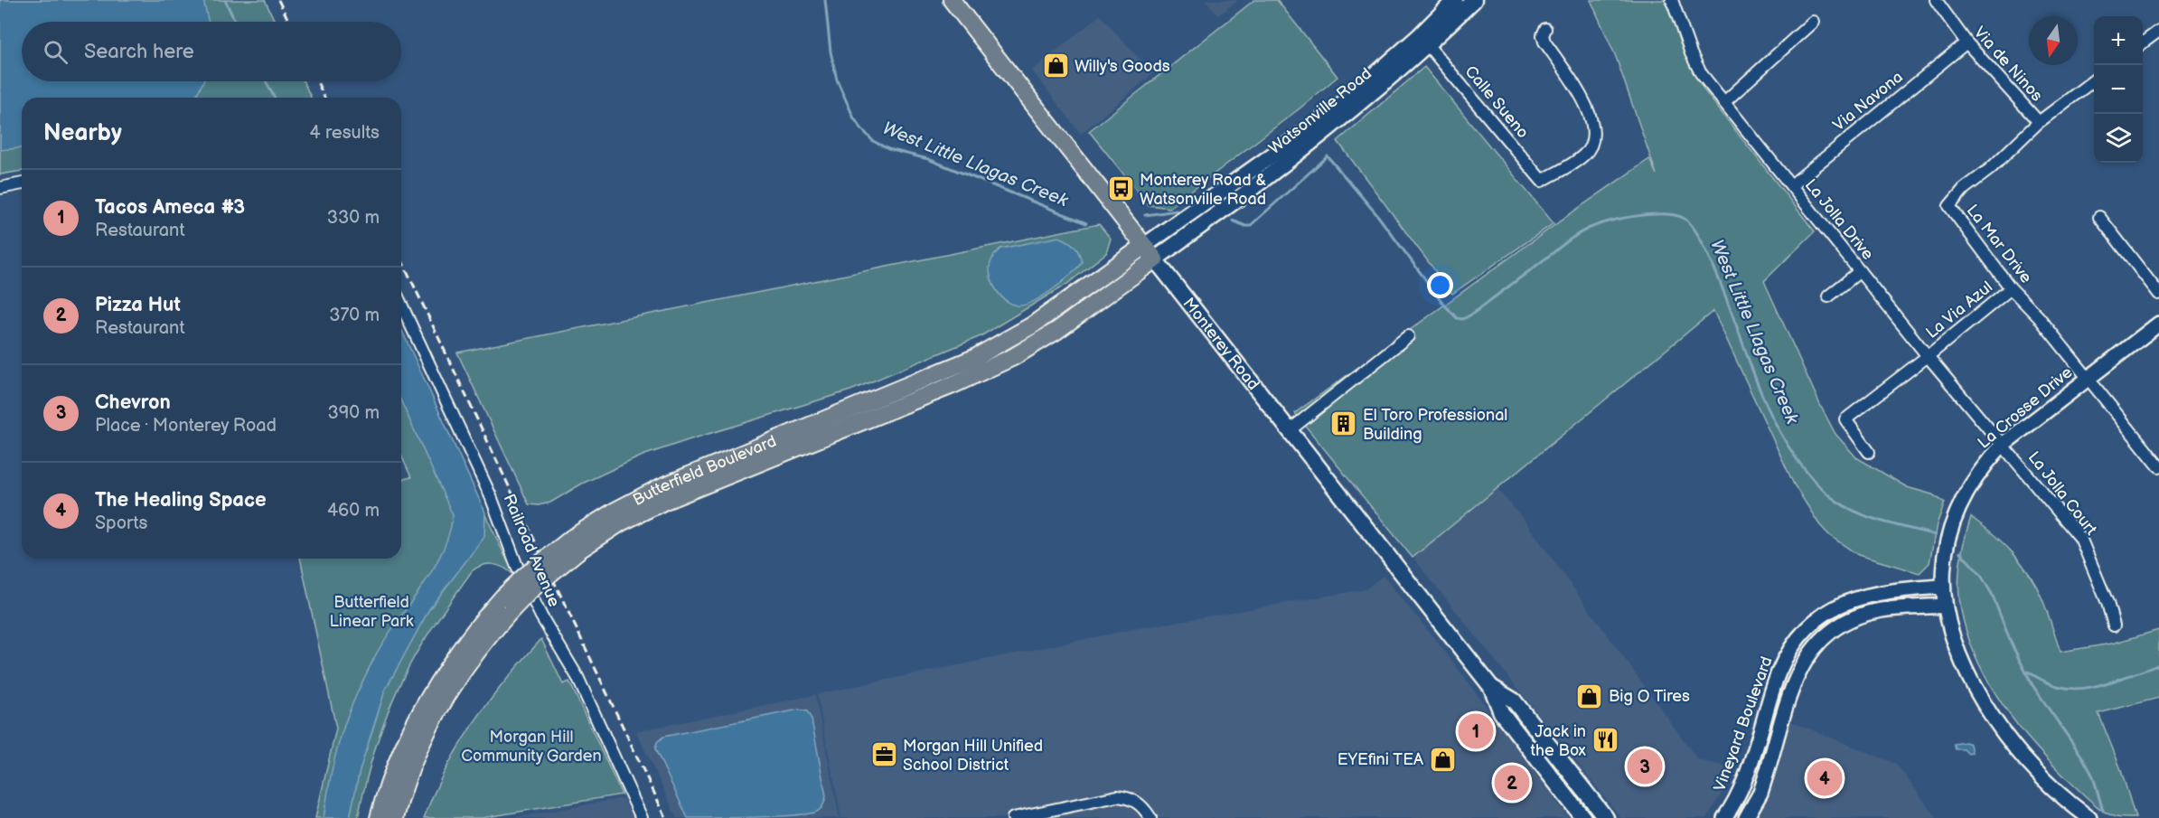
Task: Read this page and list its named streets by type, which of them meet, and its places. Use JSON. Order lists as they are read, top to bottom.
{
  "streets": {
    "main road": ["Watsonville Road", "Monterey Road", "Butterfield Boulevard"],
    "street": [
      "Via de Ninos",
      "Via Navona",
      "Calle Sueno",
      "La Jolla Drive",
      "La Mar Drive",
      "La Via Azul",
      "La Crosse Drive",
      "La Jolla Court",
      "Railroad Avenue",
      "Vineyard Boulevard"
    ]
  },
  "crossings": [
    ["Via de Ninos", "Via Navona"],
    ["Via de Ninos", "La Mar Drive"],
    ["Via Navona", "La Jolla Drive"],
    ["Calle Sueno", "Watsonville Road"],
    ["Watsonville Road", "Monterey Road"],
    ["Watsonville Road", "Butterfield Boulevard"],
    ["La Jolla Drive", "La Via Azul"],
    ["La Jolla Drive", "La Crosse Drive"],
    ["La Jolla Drive", "La Jolla Court"],
    ["La Mar Drive", "La Via Azul"],
    ["La Mar Drive", "La Crosse Drive"],
    ["Monterey Road", "Butterfield Boulevard"],
    ["La Crosse Drive", "La Jolla Court"],
    ["La Crosse Drive", "Vineyard Boulevard"]
  ],
  "water": ["West Little Llagas Creek"],
  "parks": ["Butterfield Linear Park", "Morgan Hill Community Garden"],
  "places": {
    "shop": ["Willy's Goods", "Big O Tires", "EYEfini TEA"],
    "bus stop": ["Monterey Road & Watsonville Road"],
    "building": ["El Toro Professional Building"],
    "restaurant": ["Jack in the Box"],
    "office": ["Morgan Hill Unified School District"]
  },
  "north": "bottom",
  "page": {
    "map_buttons": ["+", "−"],
    "search": "Search here",
    "heading": ["Nearby", "4 results"],
    "list": [
      {
        "mark": "1",
        "name": "Tacos Ameca #3",
        "note": "Restaurant",
        "value": "330 m"
      },
      {
        "mark": "2",
        "name": "Pizza Hut",
        "note": "Restaurant",
        "value": "370 m"
      },
      {
        "mark": "3",
        "name": "Chevron",
        "note": "Place · Monterey Road",
        "value": "390 m"
      },
      {
        "mark": "4",
        "name": "The Healing Space",
        "note": "Sports",
        "value": "460 m"
      }
    ],
    "pins": [
      "1",
      "3",
      "4",
      "2"
    ]
  }
}
